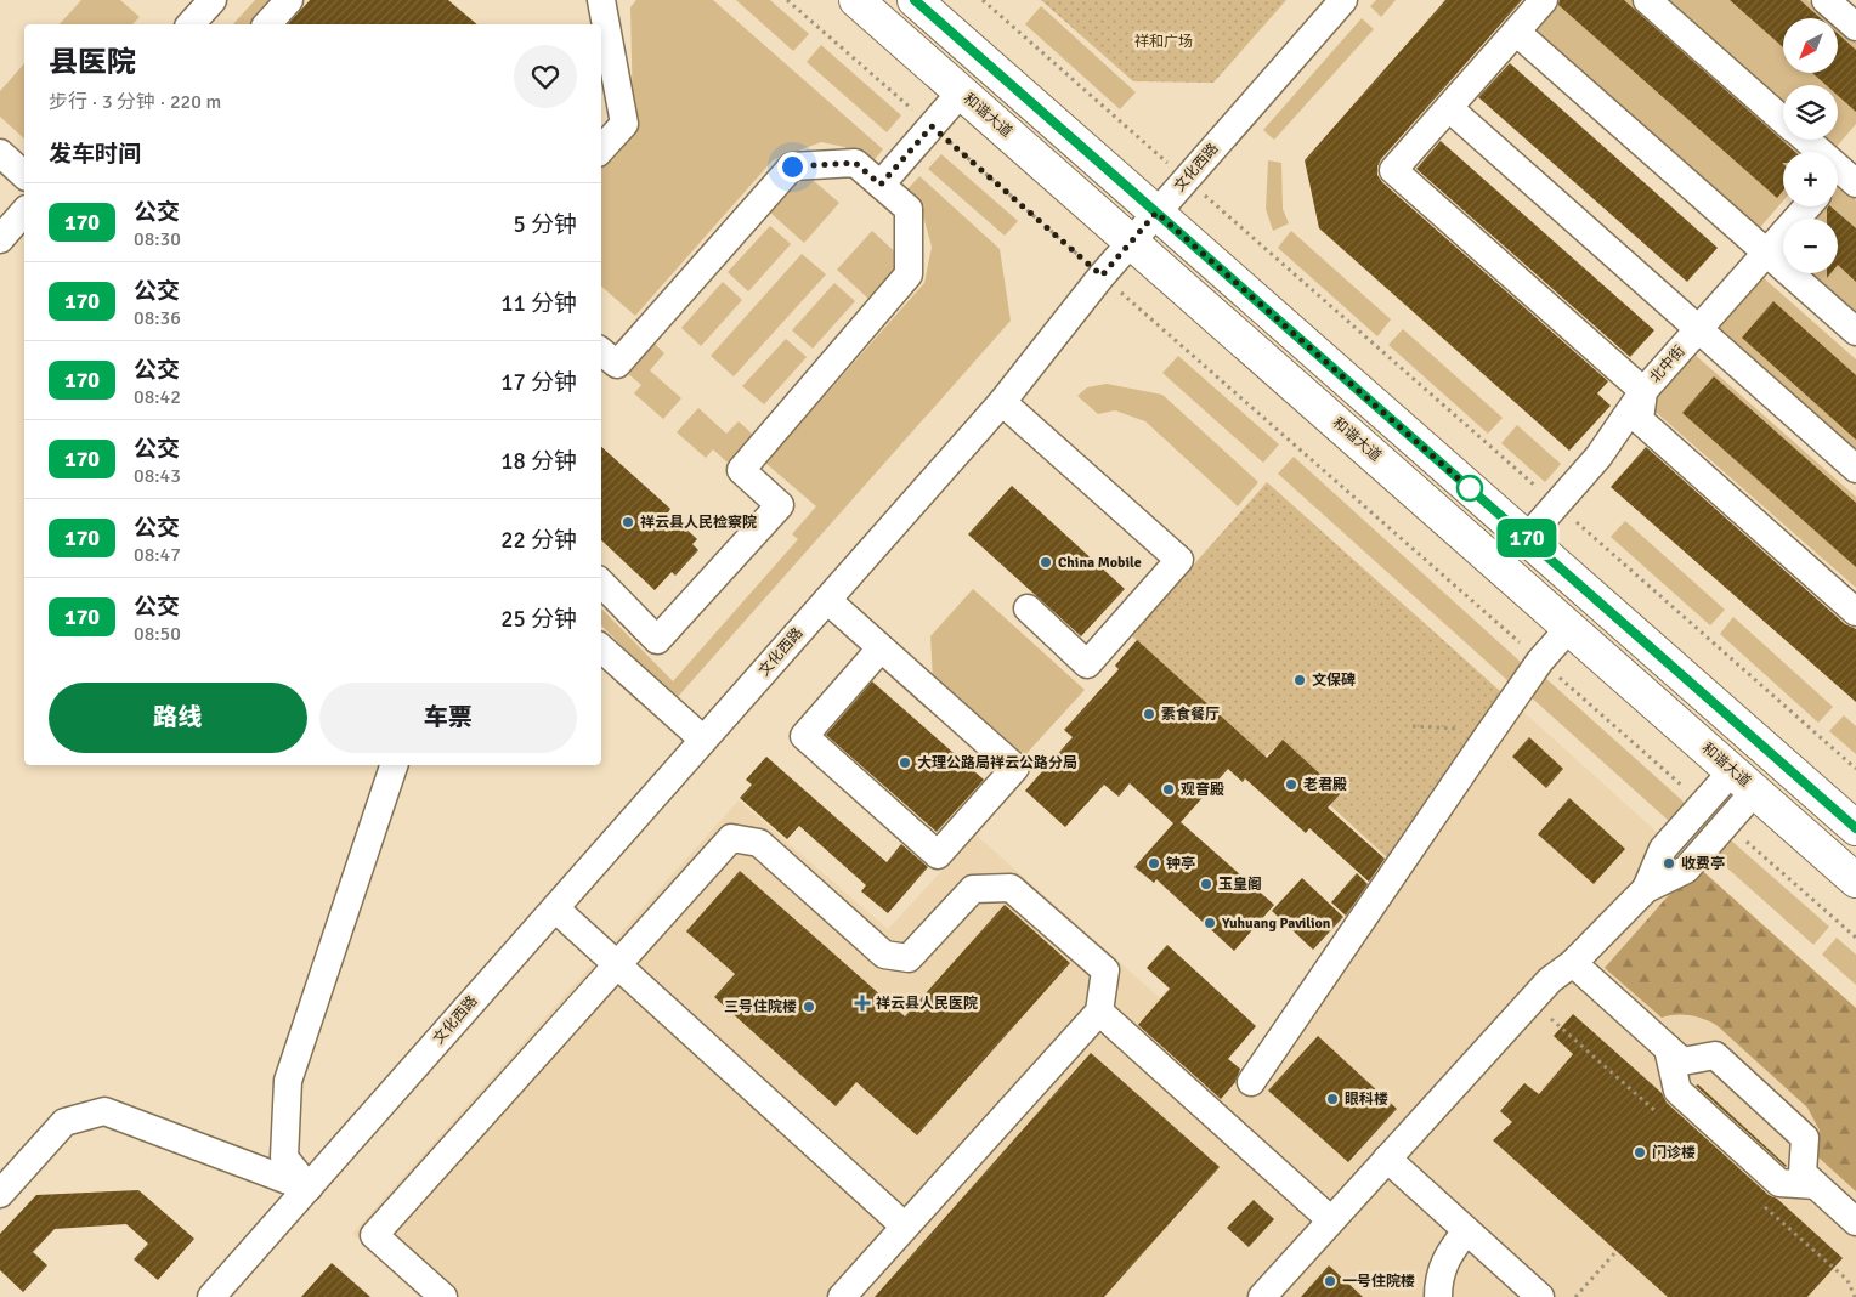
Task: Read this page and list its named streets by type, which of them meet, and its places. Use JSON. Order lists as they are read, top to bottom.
{
  "streets": {
    "main road": ["和谐大道"],
    "street": ["文化西路", "北中街"]
  },
  "crossings": [
    ["和谐大道", "文化西路"]
  ],
  "parks": ["祥和广场"],
  "places": {
    "other": [
      "祥云县人民检察院",
      "China Mobile",
      "文保碑",
      "素食餐厅",
      "大理公路局祥云公路分局",
      "老君殿",
      "观音殿",
      "钟亭",
      "收费亭",
      "玉皇阁",
      "Yuhuang Pavilion",
      "三号住院楼",
      "眼科楼",
      "门诊楼",
      "一号住院楼"
    ],
    "health": ["祥云县人民医院"]
  },
  "lines": ["bus line 170"],
  "north": "bottom left",
  "page": {
    "on_map": "170",
    "map_buttons": ["+", "−"],
    "heading": [
      ["县医院", "步行 · 3 分钟 · 220 m"],
      "发车时间"
    ],
    "list": [
      {
        "mark": "170",
        "name": "公交",
        "note": "08:30",
        "value": "5 分钟"
      },
      {
        "mark": "170",
        "name": "公交",
        "note": "08:36",
        "value": "11 分钟"
      },
      {
        "mark": "170",
        "name": "公交",
        "note": "08:42",
        "value": "17 分钟"
      },
      {
        "mark": "170",
        "name": "公交",
        "note": "08:43",
        "value": "18 分钟"
      },
      {
        "mark": "170",
        "name": "公交",
        "note": "08:47",
        "value": "22 分钟"
      },
      {
        "mark": "170",
        "name": "公交",
        "note": "08:50",
        "value": "25 分钟"
      }
    ],
    "buttons": ["路线", "车票"]
  }
}
